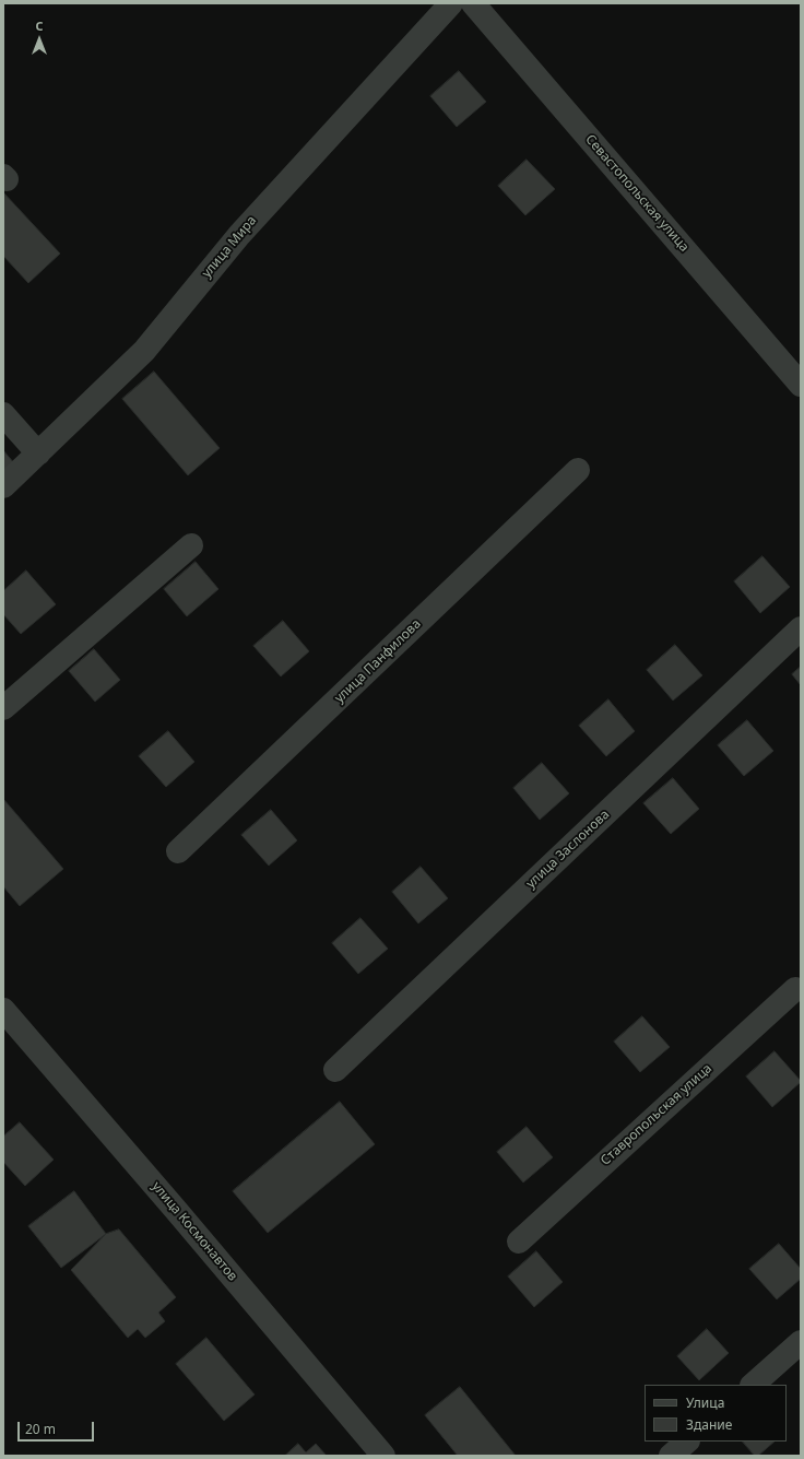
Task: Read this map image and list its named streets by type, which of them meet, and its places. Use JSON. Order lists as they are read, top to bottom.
{
  "streets": {
    "street": [
      "Севастопольская улица",
      "улица Мира",
      "улица Панфилова",
      "улица Заслонова",
      "Ставропольская улица",
      "улица Космонавтов"
    ]
  },
  "legend": ["Улица", "Здание"],
  "scale_bar": "20 m",
  "north": "top"
}
